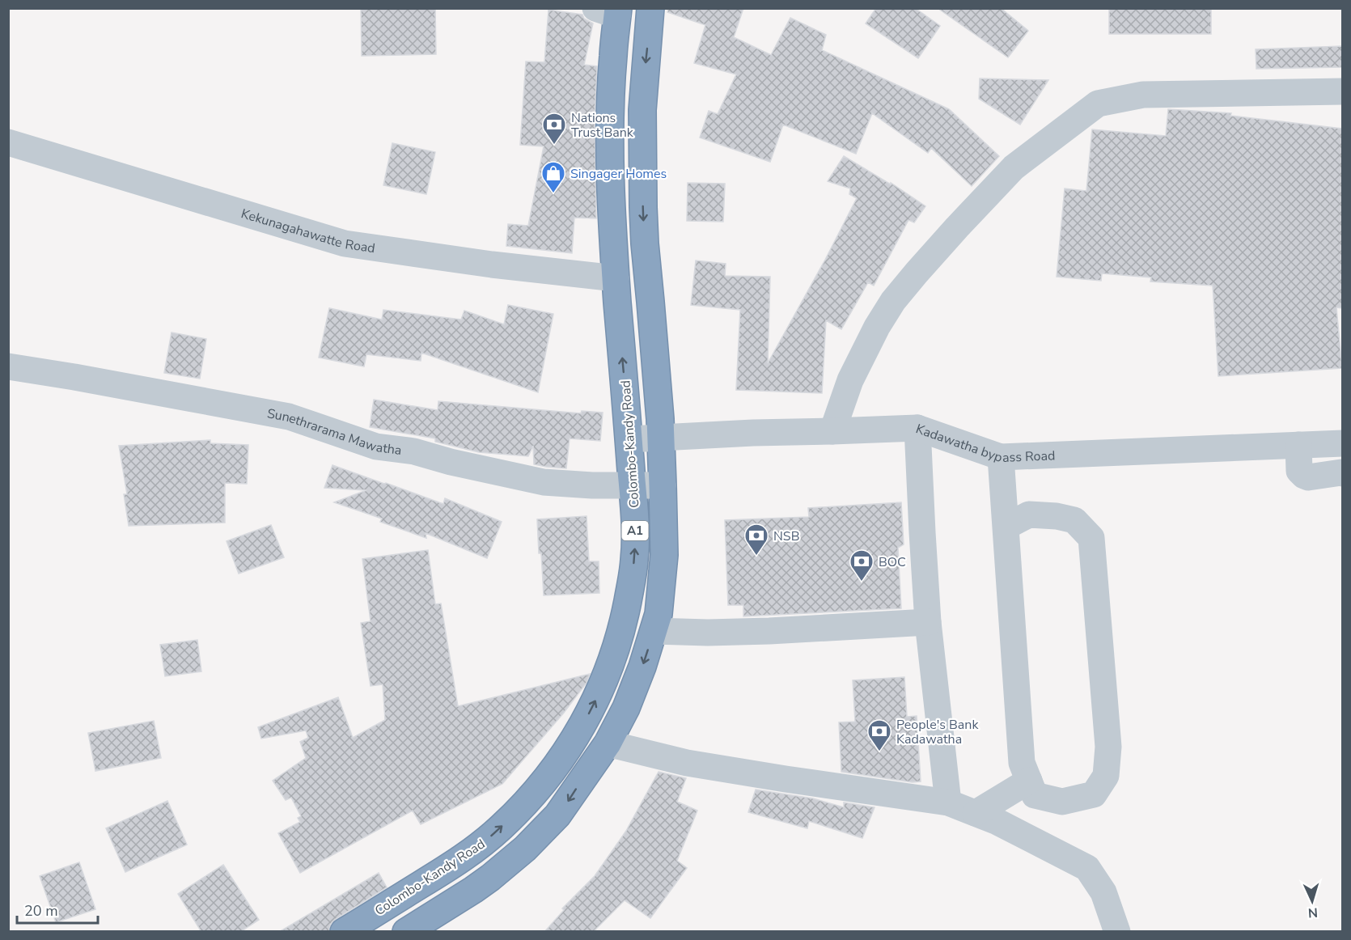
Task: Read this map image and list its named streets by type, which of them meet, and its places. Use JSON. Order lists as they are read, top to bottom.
{
  "streets": {
    "highway": ["Colombo-Kandy Road", "A1"],
    "street": ["Kekunagahawatte Road", "Sunethrarama Mawatha", "Kadawatha bypass Road"]
  },
  "crossings": [
    ["Kekunagahawatte Road", "Colombo-Kandy Road"],
    ["Sunethrarama Mawatha", "Colombo-Kandy Road"],
    ["Sunethrarama Mawatha", "A1"],
    ["Kadawatha bypass Road", "Colombo-Kandy Road"],
    ["Kadawatha bypass Road", "A1"]
  ],
  "places": {
    "bank": [
      "Nations Trust Bank",
      "NSB",
      "BOC",
      "People's Bank Kadawatha"
    ],
    "shop": ["Singager Homes"]
  },
  "scale_bar": "20 m",
  "north": "bottom"
}
